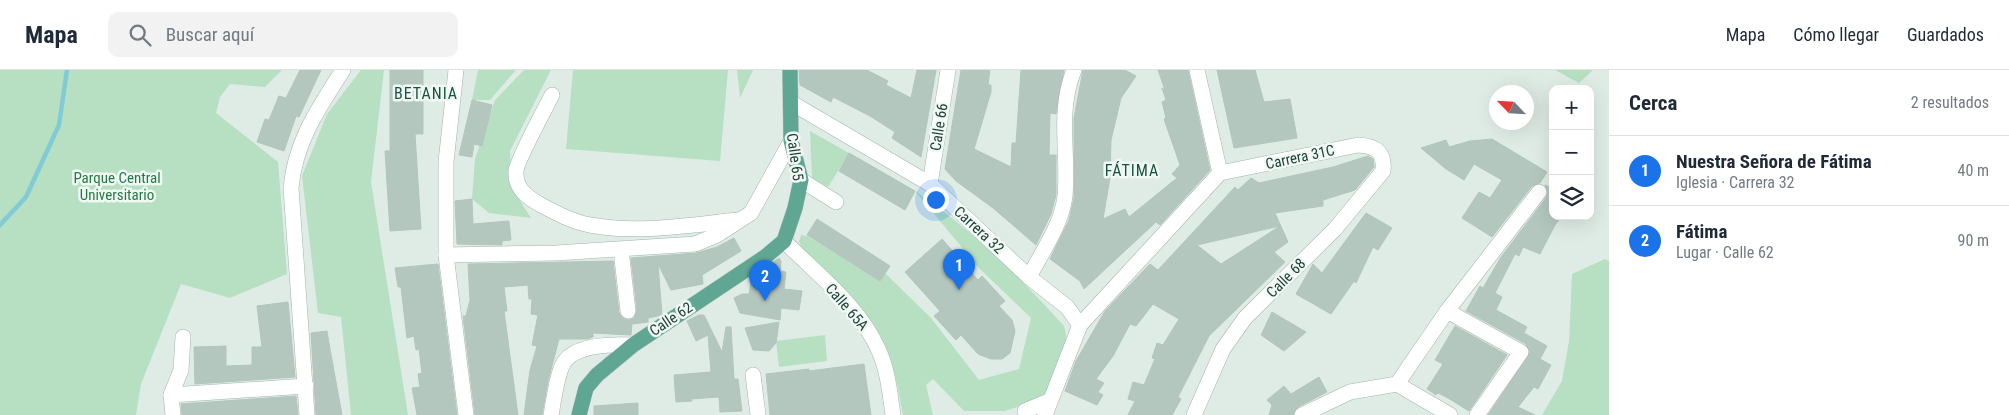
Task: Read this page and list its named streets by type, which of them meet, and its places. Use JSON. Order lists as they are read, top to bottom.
{
  "streets": {
    "main road": ["Calle 65", "Calle 62"],
    "street": [
      "Calle 66",
      "Carrera 31C",
      "Carrera 32",
      "Calle 68",
      "Calle 65A"
    ]
  },
  "crossings": [
    ["Calle 66", "Carrera 32"],
    ["Calle 65", "Carrera 32"],
    ["Calle 65", "Calle 65A"],
    ["Calle 65", "Calle 62"],
    ["Carrera 31C", "Calle 68"],
    ["Calle 65A", "Calle 62"]
  ],
  "districts": ["BETANIA", "FÁTIMA"],
  "parks": ["Parque Central Universitario"],
  "north": "top left",
  "page": {
    "header": "Mapa",
    "search": "Buscar aquí",
    "nav": ["Mapa", "Cómo llegar", "Guardados"],
    "heading": ["Cerca", "2 resultados"],
    "map_buttons": ["+", "−"],
    "list": [
      {
        "mark": "1",
        "name": "Nuestra Señora de Fátima",
        "note": "Iglesia · Carrera 32",
        "value": "40 m"
      },
      {
        "mark": "2",
        "name": "Fátima",
        "note": "Lugar · Calle 62",
        "value": "90 m"
      }
    ],
    "pins": ["1", "2"]
  }
}
